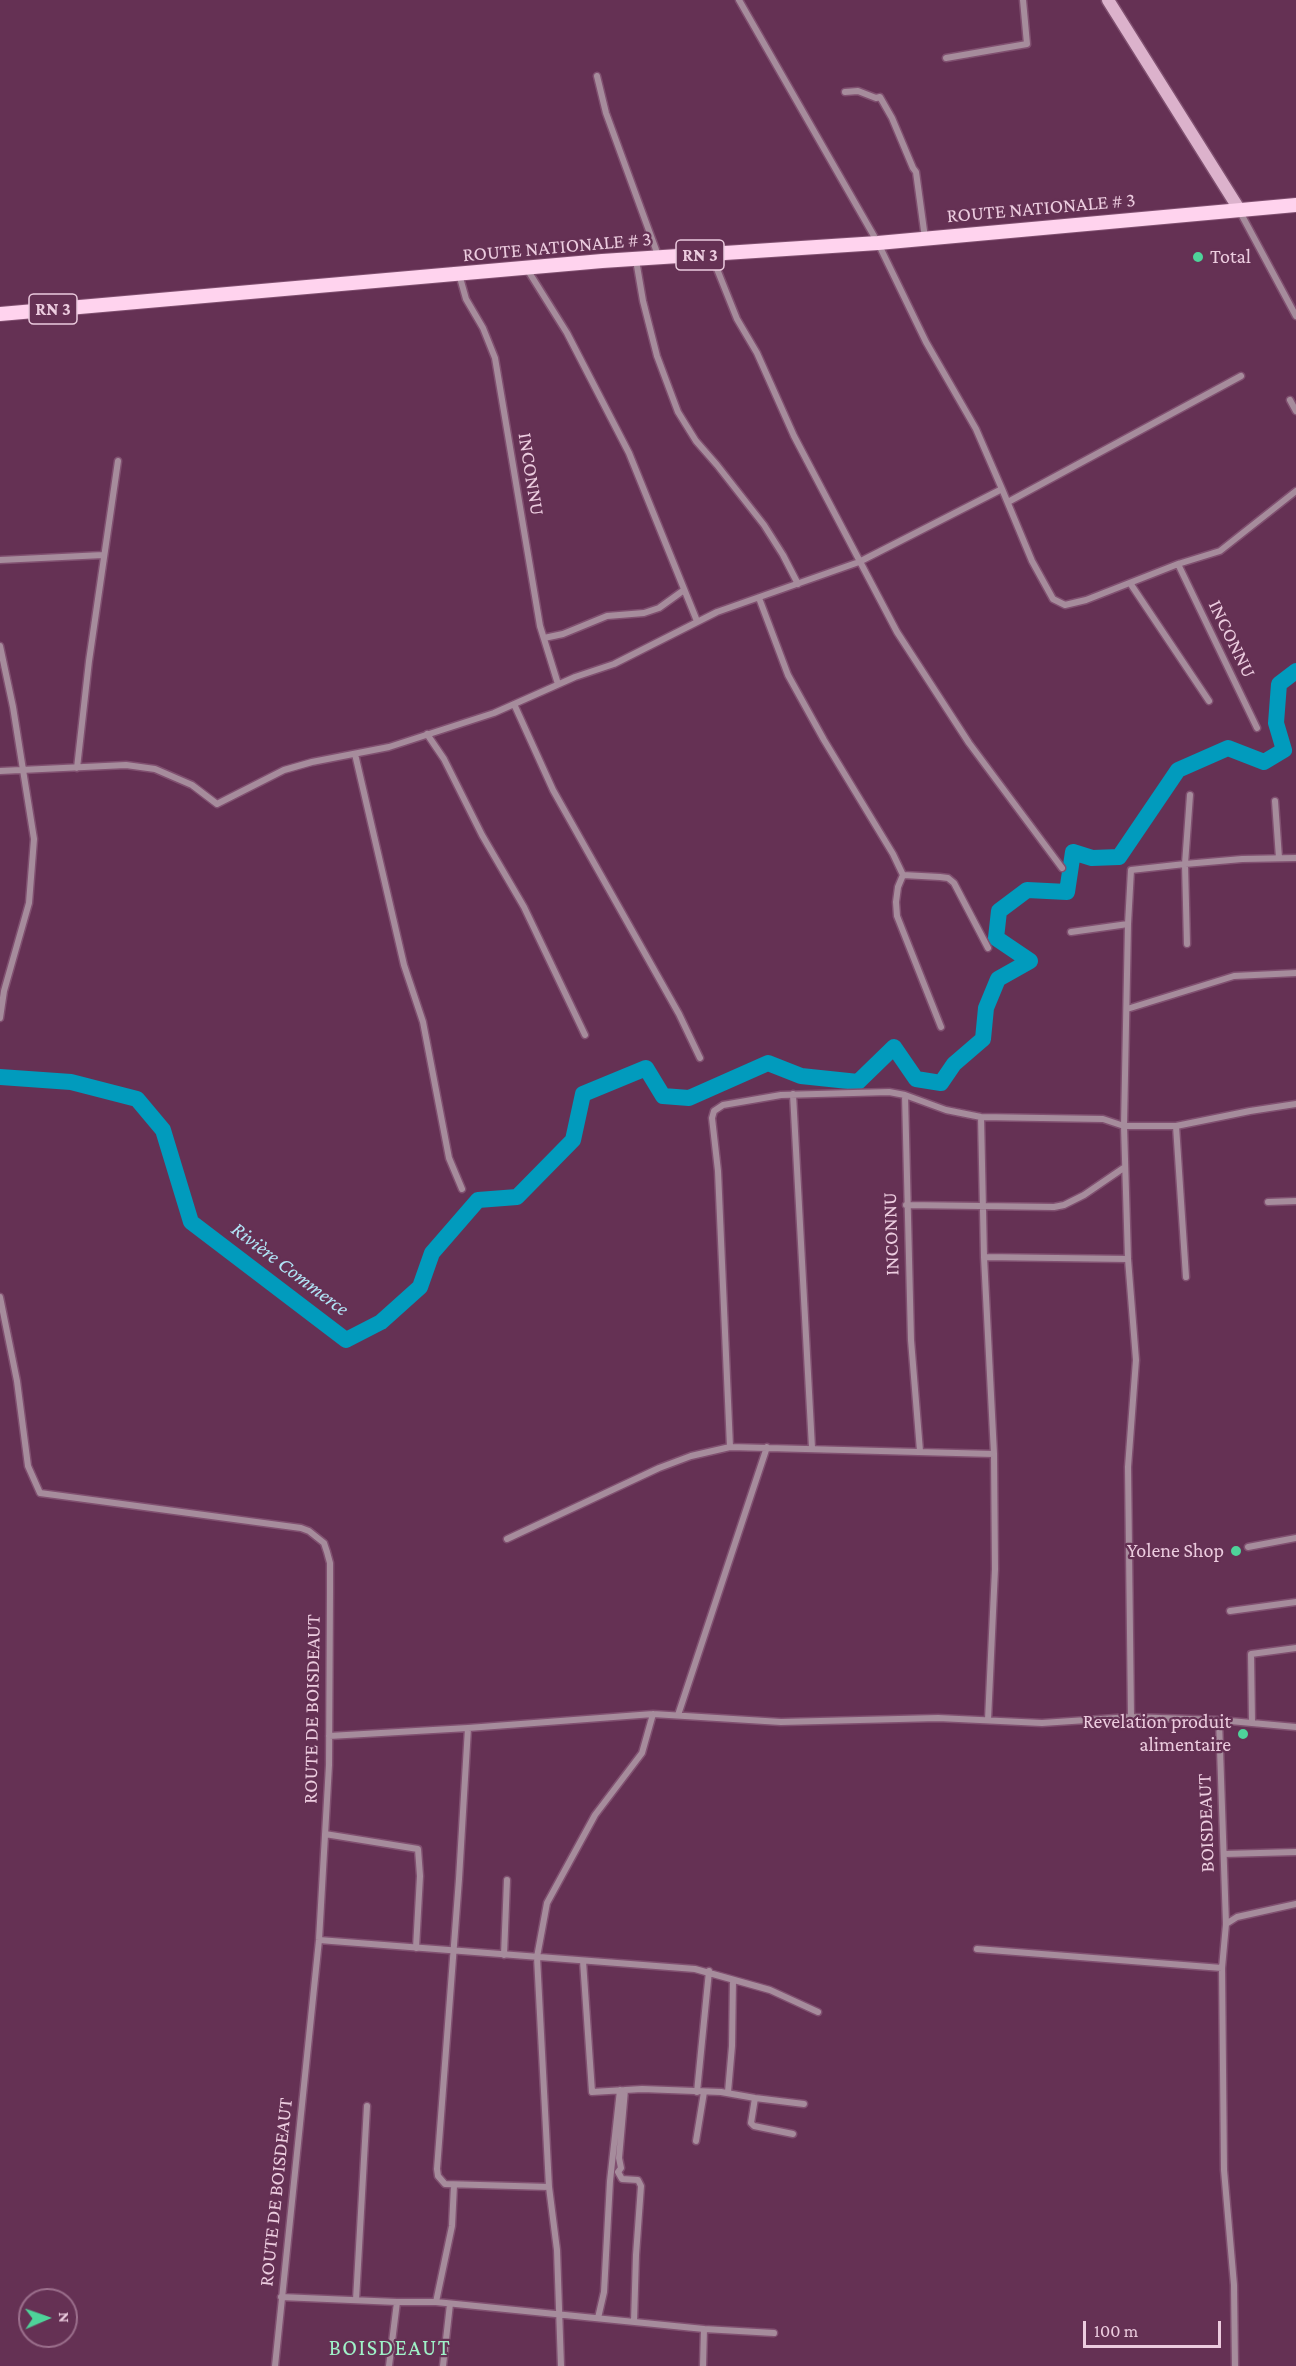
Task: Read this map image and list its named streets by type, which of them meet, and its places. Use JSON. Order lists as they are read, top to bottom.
{
  "streets": {
    "main road": ["ROUTE NATIONALE # 3", "RN 3"],
    "street": ["INCONNU", "ROUTE DE BOISDEAUT", "BOISDEAUT"]
  },
  "crossings": [
    ["ROUTE NATIONALE # 3", "INCONNU"]
  ],
  "districts": ["BOISDEAUT"],
  "water": ["Rivière Commerce"],
  "places": ["Total", "Yolene Shop", "Revelation produit alimentaire"],
  "scale_bar": "100 m",
  "north": "right"
}
